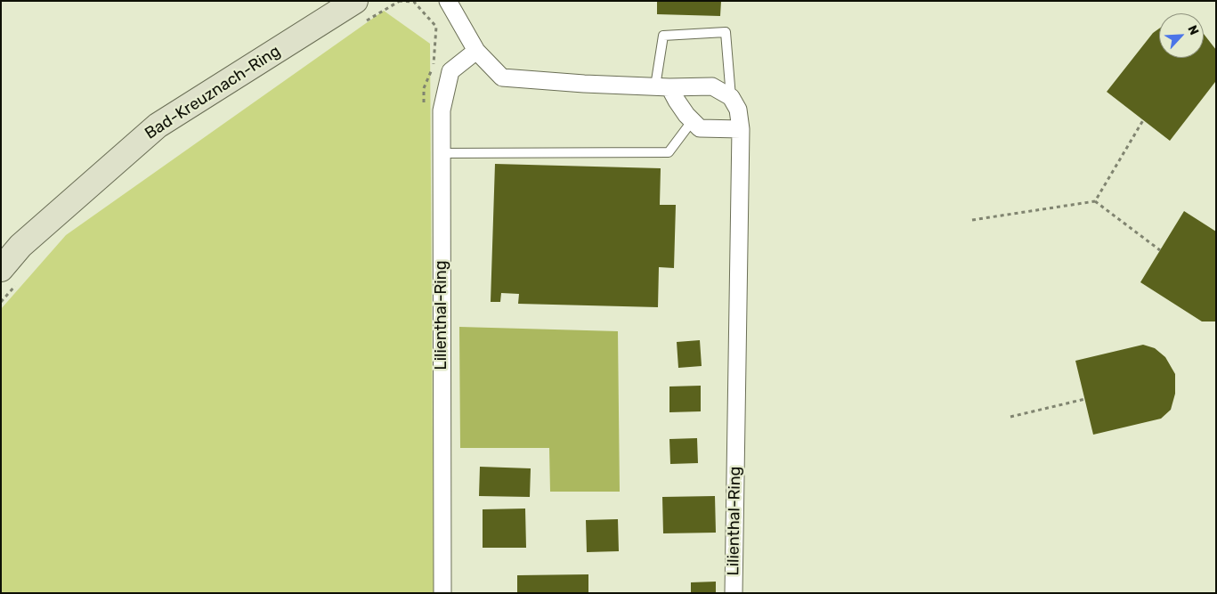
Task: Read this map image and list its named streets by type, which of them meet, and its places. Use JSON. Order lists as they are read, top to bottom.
{
  "streets": {
    "main road": ["Bad-Kreuznach-Ring"],
    "street": ["Lilienthal-Ring"]
  },
  "north": "top right"
}
